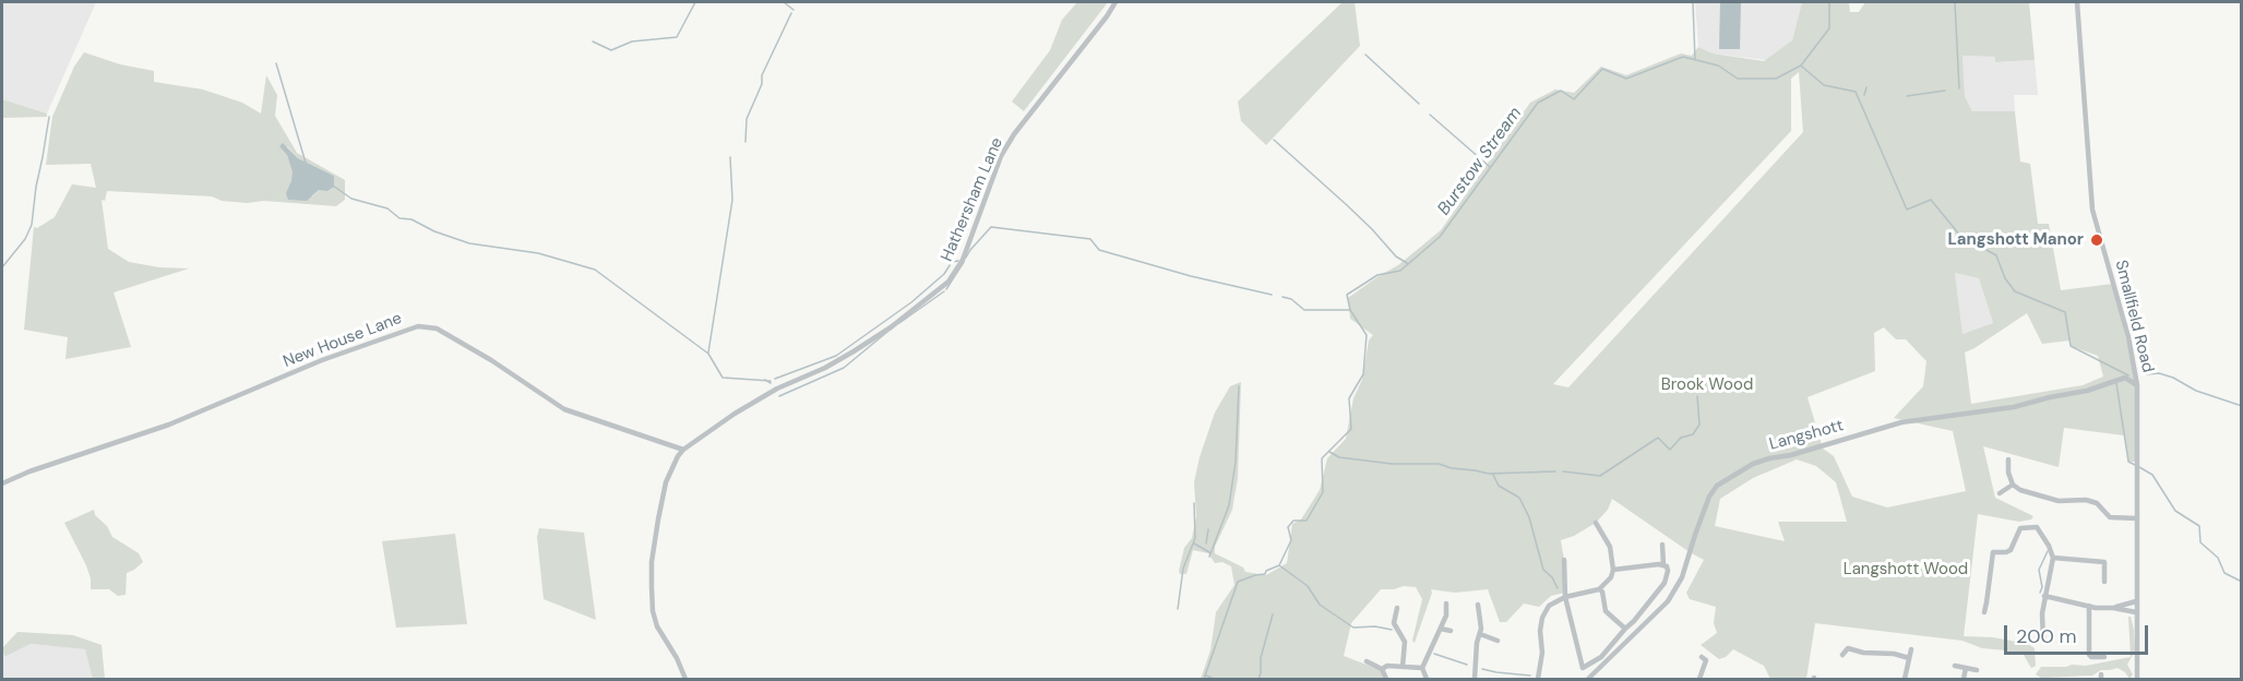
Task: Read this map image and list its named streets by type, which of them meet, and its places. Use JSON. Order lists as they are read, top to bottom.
{
  "streets": {
    "street": [
      "Hathersham Lane",
      "Smallfield Road",
      "New House Lane",
      "Langshott"
    ]
  },
  "crossings": [
    ["Hathersham Lane", "New House Lane"],
    ["Smallfield Road", "Langshott"]
  ],
  "water": ["Burstow Stream"],
  "parks": ["Brook Wood", "Langshott Wood"],
  "places": ["Langshott Manor"],
  "scale_bar": "200 m"
}
